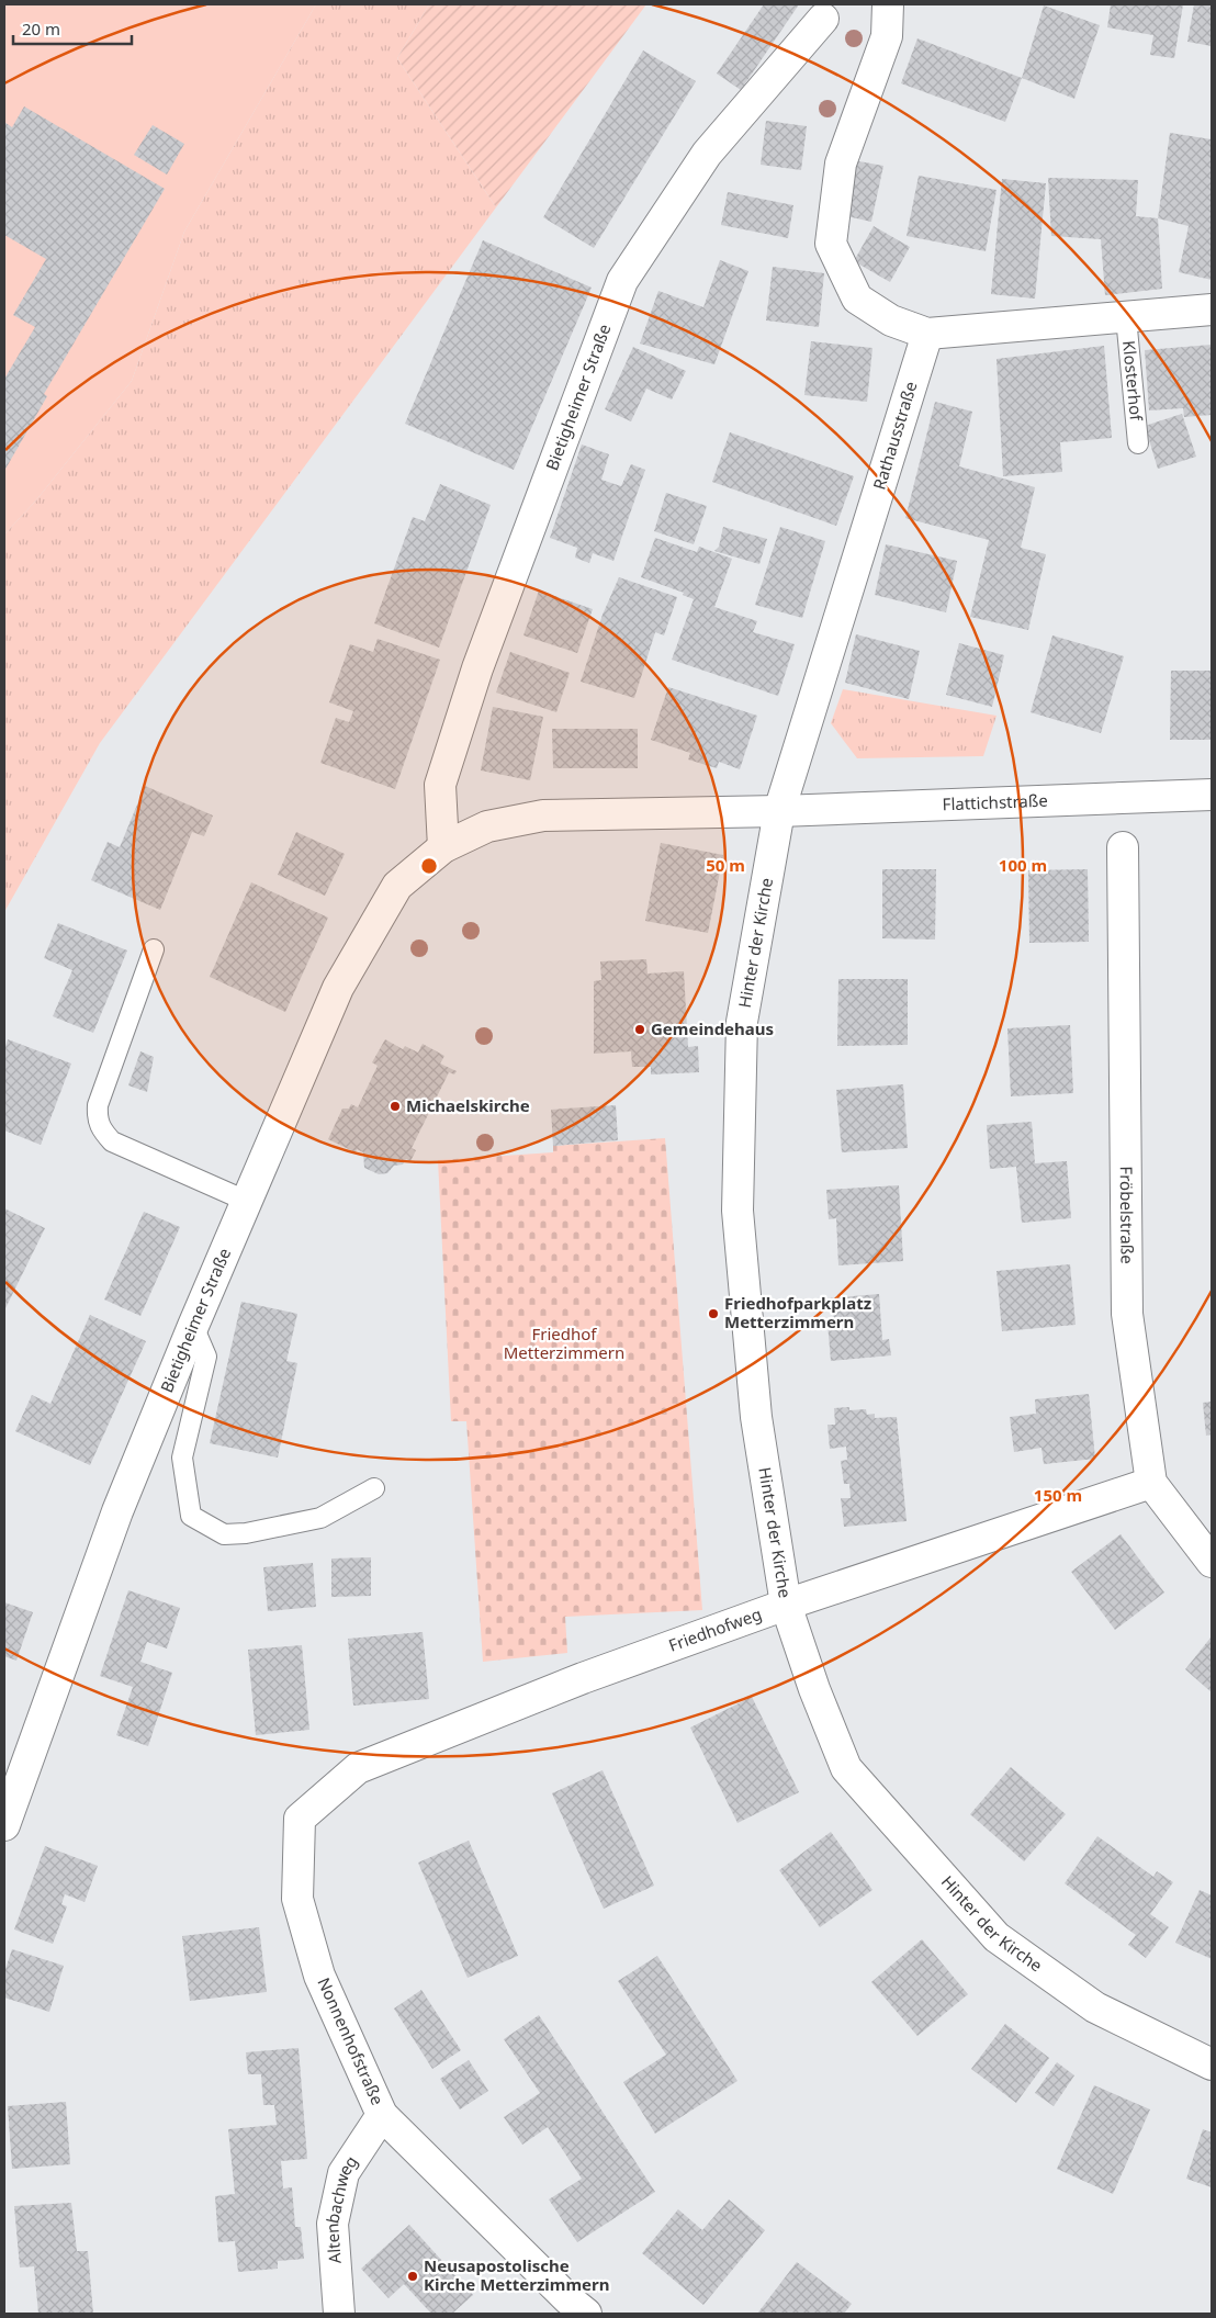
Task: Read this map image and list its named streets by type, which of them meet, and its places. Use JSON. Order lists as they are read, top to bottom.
{
  "streets": {
    "street": [
      "Bietigheimer Straße",
      "Rathausstraße",
      "Flattichstraße",
      "Hinter der Kirche",
      "Fröbelstraße",
      "Friedhofweg",
      "Nonnenhofstraße",
      "Altenbachweg"
    ],
    "lane": ["Klosterhof"]
  },
  "crossings": [
    ["Bietigheimer Straße", "Rathausstraße"],
    ["Bietigheimer Straße", "Flattichstraße"],
    ["Bietigheimer Straße", "Hinter der Kirche"],
    ["Rathausstraße", "Flattichstraße"],
    ["Rathausstraße", "Hinter der Kirche"],
    ["Flattichstraße", "Hinter der Kirche"],
    ["Hinter der Kirche", "Friedhofweg"],
    ["Fröbelstraße", "Friedhofweg"],
    ["Friedhofweg", "Nonnenhofstraße"],
    ["Nonnenhofstraße", "Altenbachweg"]
  ],
  "parks": ["Friedhof Metterzimmern"],
  "places": [
    "Gemeindehaus",
    "Michaelskirche",
    "Friedhofparkplatz Metterzimmern",
    "Neusapostolische Kirche Metterzimmern"
  ],
  "scale_bar": "20 m",
  "rings": ["50 m", "100 m", "150 m"]
}
